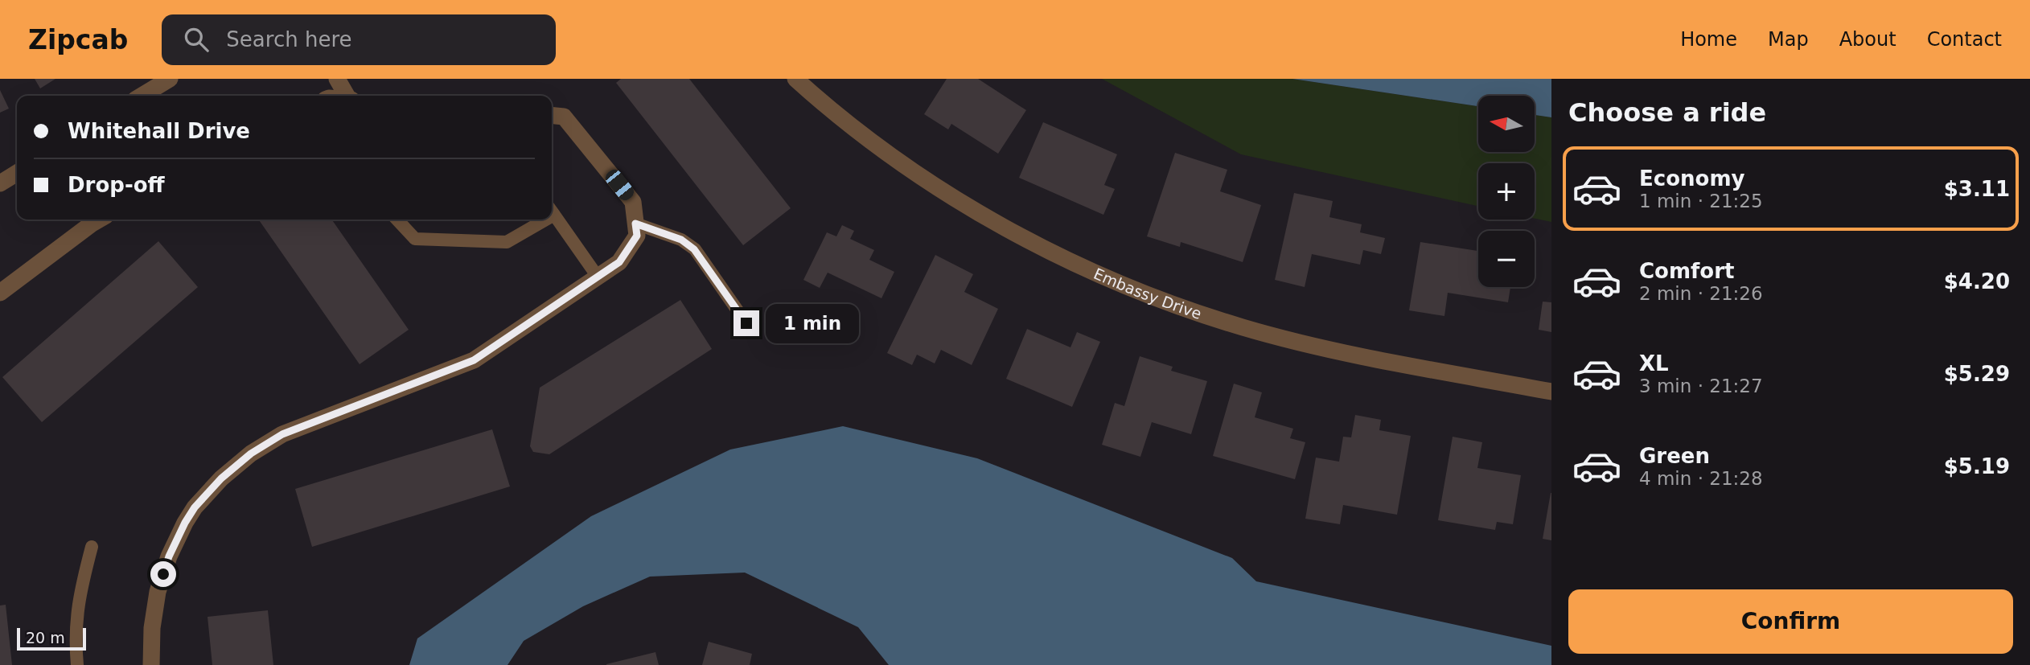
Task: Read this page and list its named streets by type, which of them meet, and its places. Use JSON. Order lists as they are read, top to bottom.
{
  "streets": {
    "street": ["Embassy Drive"]
  },
  "scale_bar": "20 m",
  "north": "left",
  "page": {
    "header": "Zipcab",
    "search": "Search here",
    "nav": [
      "Home",
      "Map",
      "About",
      "Contact"
    ],
    "heading": "Choose a ride",
    "map_buttons": ["+", "−"],
    "banner": ["Whitehall Drive", "Drop-off"],
    "list": [
      {
        "name": "Economy",
        "note": "1 min · 21:25",
        "value": "$3.11"
      },
      {
        "name": "Comfort",
        "note": "2 min · 21:26",
        "value": "$4.20"
      },
      {
        "name": "XL",
        "note": "3 min · 21:27",
        "value": "$5.29"
      },
      {
        "name": "Green",
        "note": "4 min · 21:28",
        "value": "$5.19"
      }
    ],
    "bubble": "1 min",
    "buttons": "Confirm",
    "scale": "20 m"
  }
}
